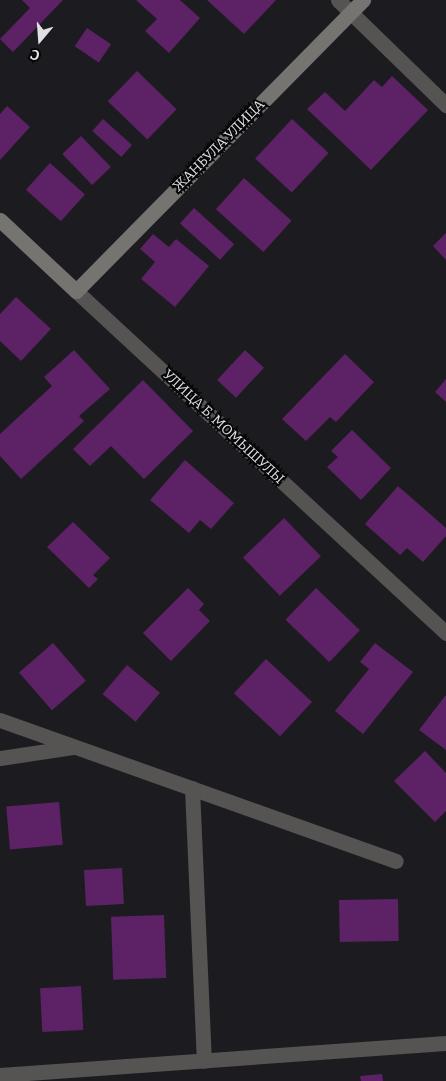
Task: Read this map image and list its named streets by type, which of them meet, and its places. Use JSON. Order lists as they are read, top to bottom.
{
  "streets": {
    "street": ["ЖАНБУЛА УЛИЦА", "УЛИЦА Б. МОМЫШУЛЫ"]
  },
  "crossings": [
    ["ЖАНБУЛА УЛИЦА", "УЛИЦА Б. МОМЫШУЛЫ"]
  ],
  "north": "bottom"
}
